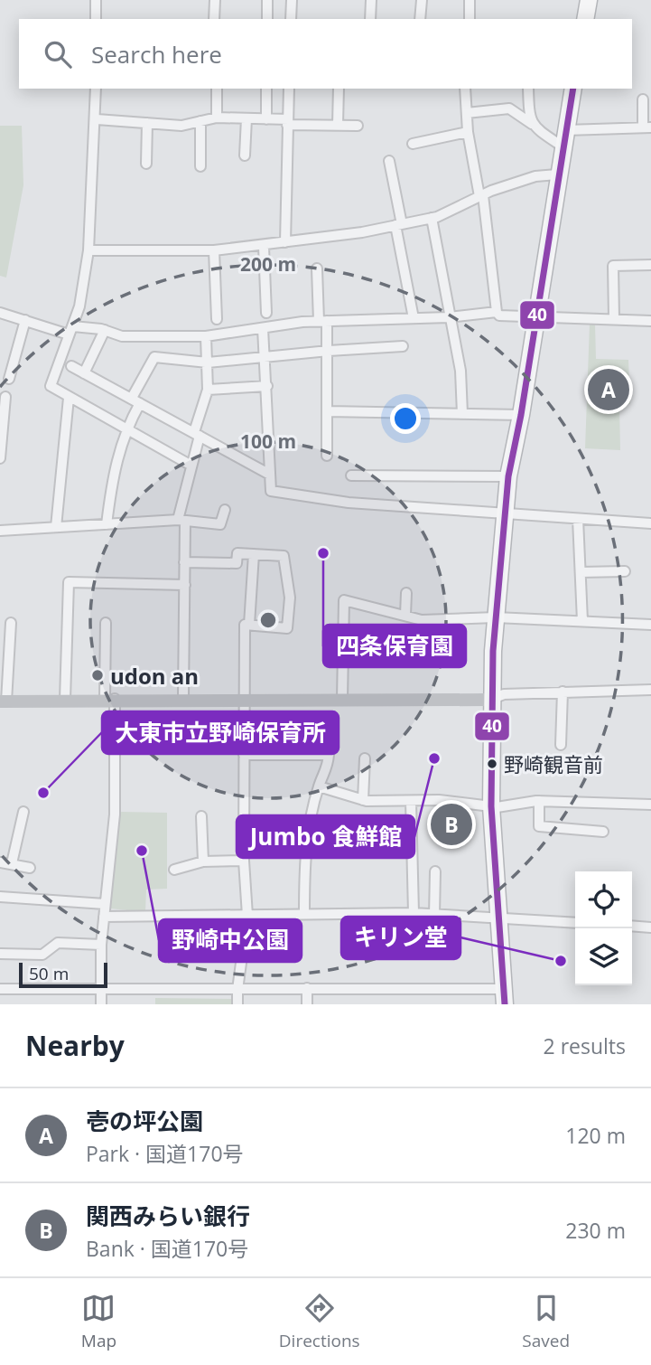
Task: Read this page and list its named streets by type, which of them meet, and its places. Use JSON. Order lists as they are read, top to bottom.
{
  "places": [
    "四条保育園",
    "udon an",
    "Jumbo 食鮮館",
    "野崎観音前",
    "大東市立野崎保育所",
    "野崎中公園",
    "キリン堂"
  ],
  "lines": ["transit line 40"],
  "scale_bar": "50 m",
  "page": {
    "search": "Search here",
    "pins": ["A", "B"],
    "scale": "50 m",
    "heading": ["Nearby", "2 results"],
    "list": [
      {
        "mark": "A",
        "name": "壱の坪公園",
        "note": "Park · 国道170号",
        "value": "120 m"
      },
      {
        "mark": "B",
        "name": "関西みらい銀行",
        "note": "Bank · 国道170号",
        "value": "230 m"
      }
    ],
    "nav": ["Map", "Directions", "Saved"]
  },
  "rings": ["200 m", "100 m"]
}
